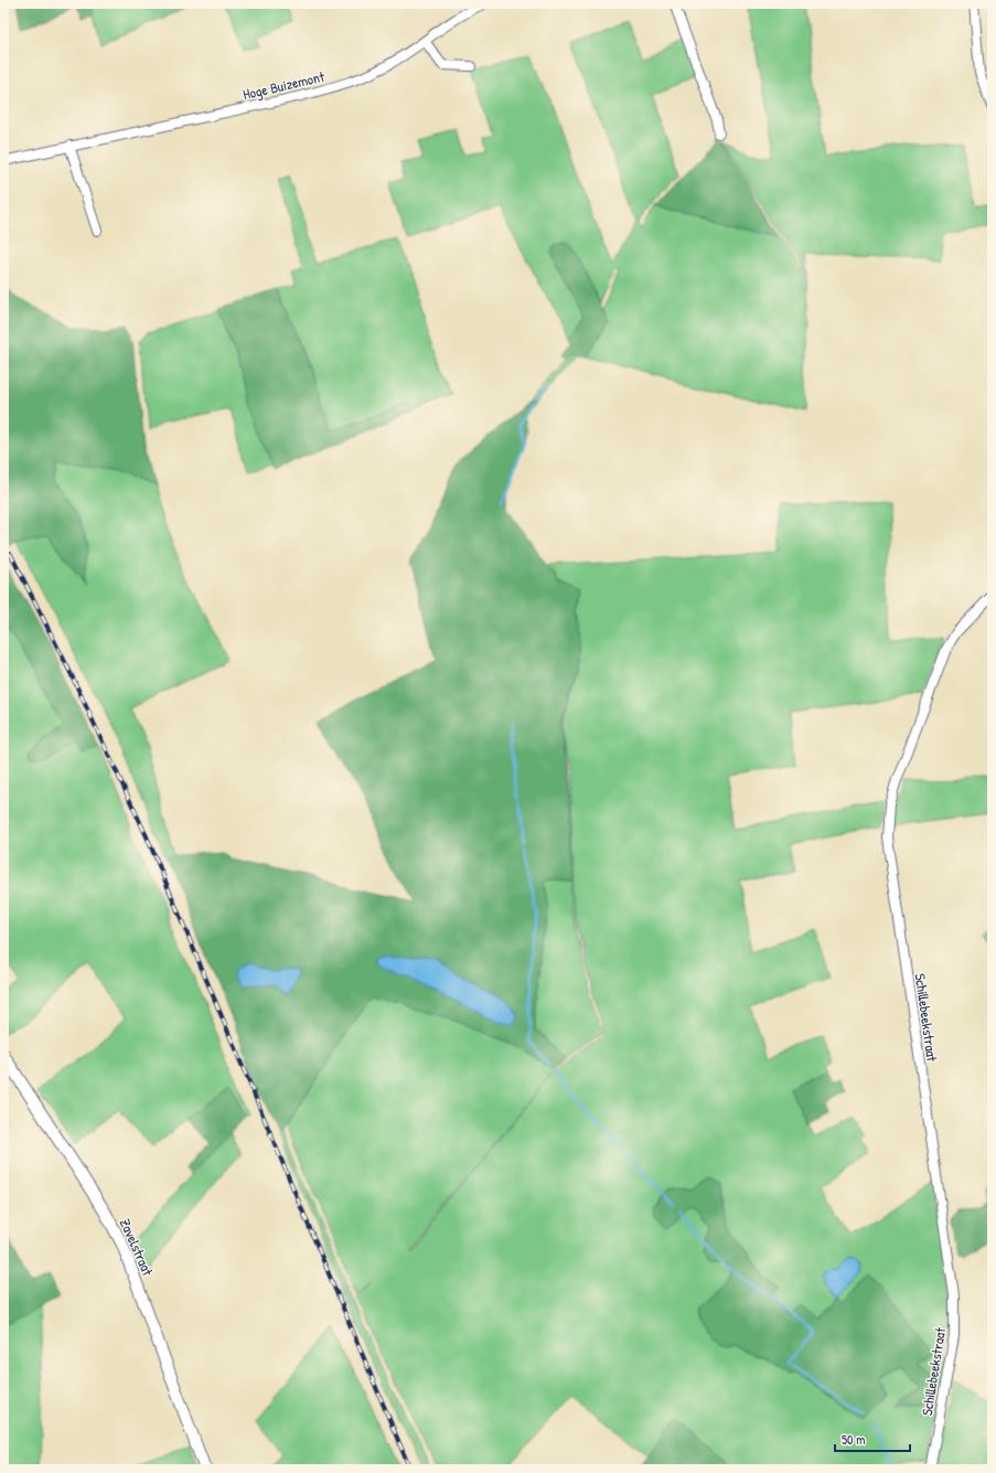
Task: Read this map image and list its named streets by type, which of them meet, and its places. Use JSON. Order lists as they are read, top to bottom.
{
  "streets": {
    "street": ["Hoge Buizemont", "Schillebeekstraat", "Zavelstraat"]
  },
  "scale_bar": "50 m"
}
